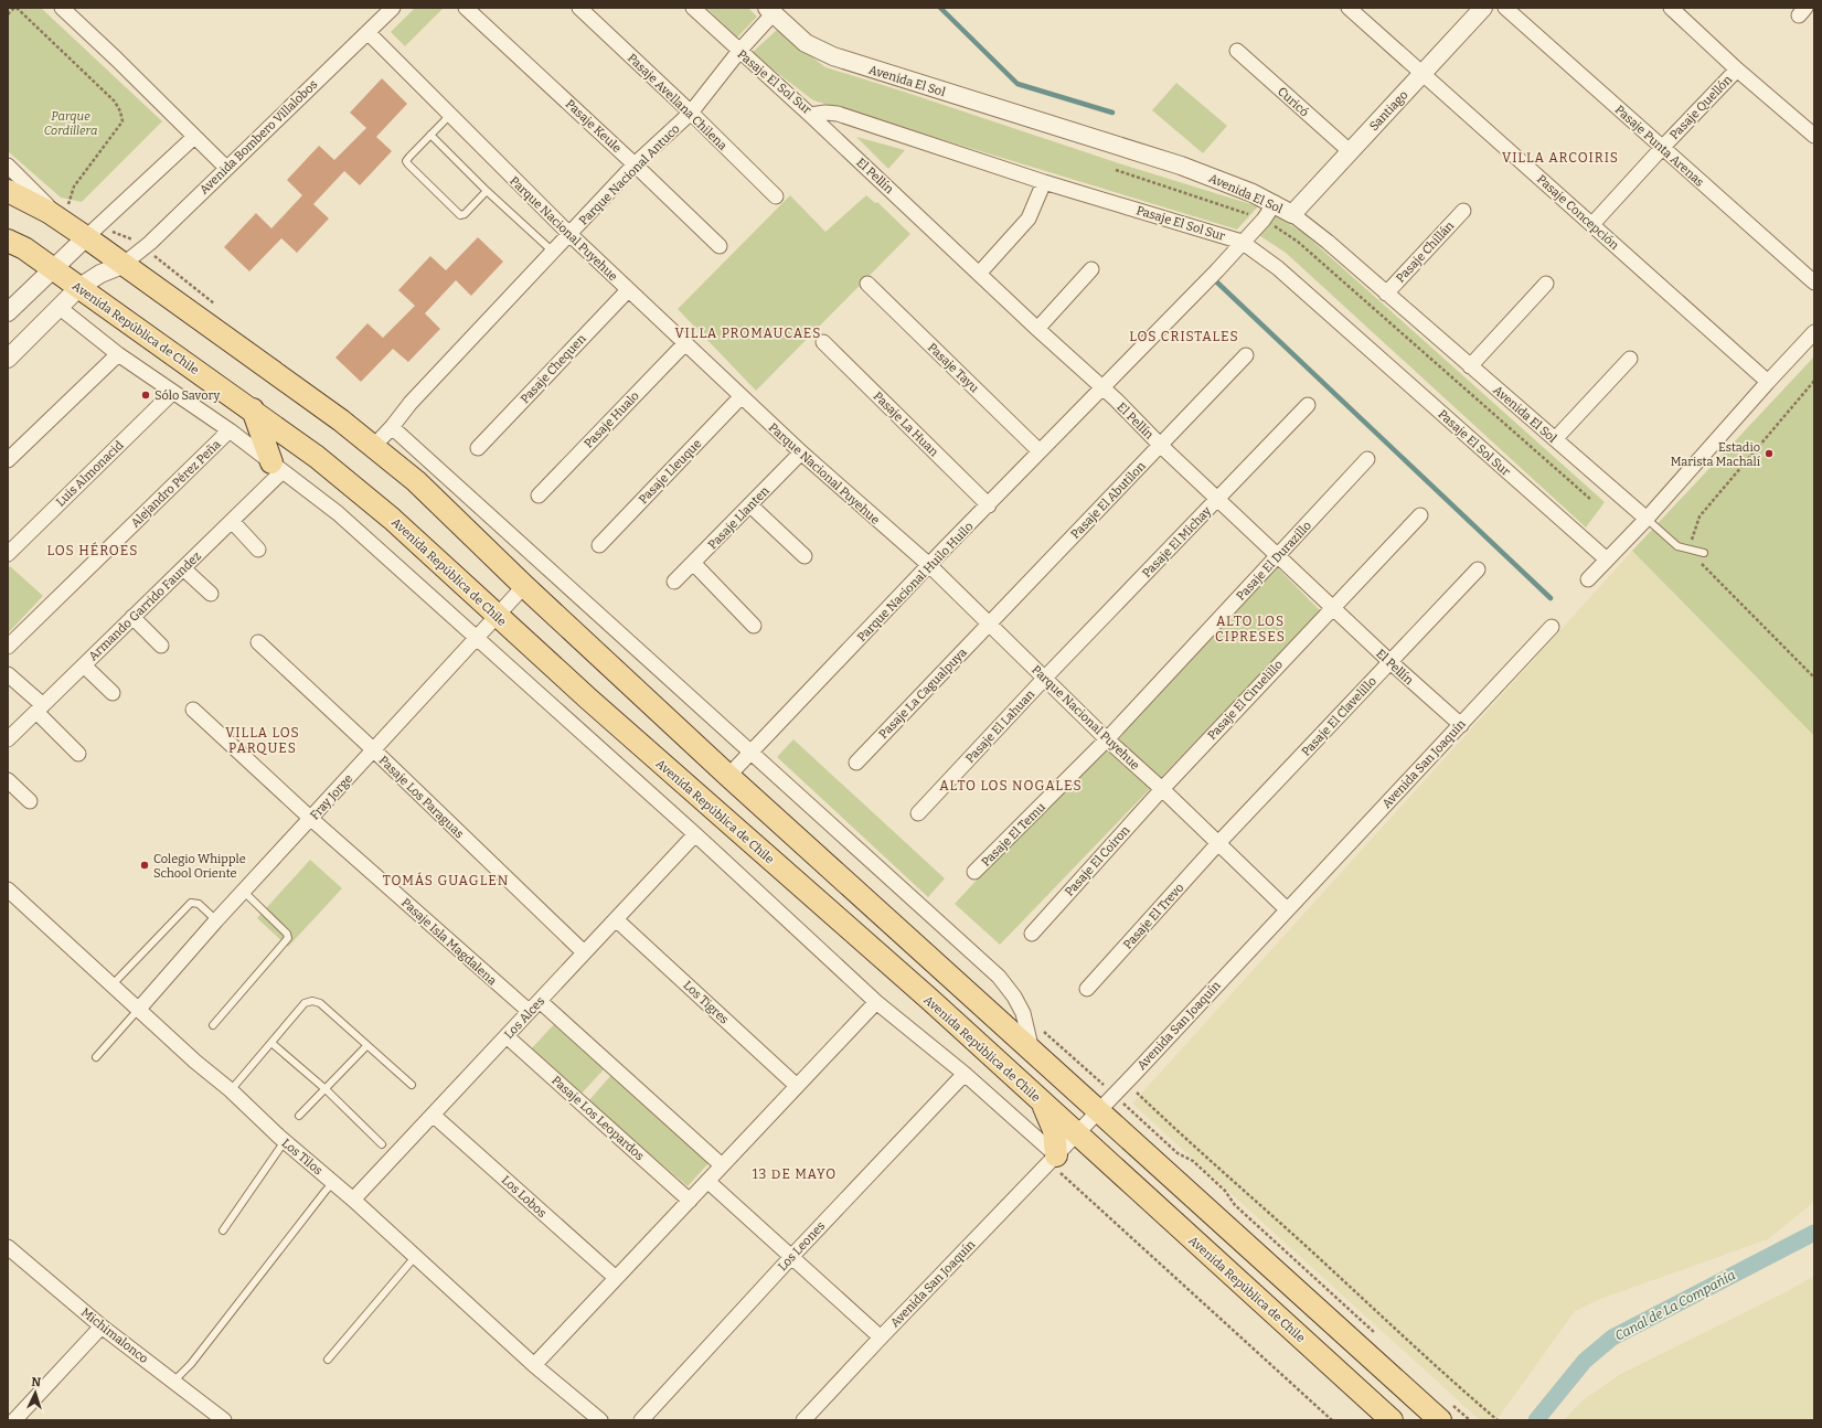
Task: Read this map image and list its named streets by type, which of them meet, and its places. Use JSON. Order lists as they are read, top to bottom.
{
  "streets": {
    "main road": ["Avenida República de Chile"],
    "street": [
      "Avenida El Sol",
      "Pasaje El Sol Sur",
      "Pasaje Avellana Chilena",
      "Curicó",
      "Pasaje Quellón",
      "Santiago",
      "Pasaje Keule",
      "Avenida Bombero Villalobos",
      "Pasaje Punta Arenas",
      "Parque Nacional Antuco",
      "El Pellín",
      "Pasaje Concepción",
      "Parque Nacional Puyehue",
      "Pasaje Chillán",
      "Pasaje Tayu",
      "Pasaje Chequen",
      "Pasaje Hualo",
      "Pasaje La Huan",
      "Pasaje Lleuque",
      "Luis Almonacid",
      "Alejandro Pérez Peña",
      "Pasaje El Abutilon",
      "Pasaje Llanten",
      "Pasaje El Michay",
      "Pasaje El Durazillo",
      "Parque Nacional Huilo Huilo",
      "Armando Garrido Faundez",
      "Pasaje La Cagualpuya",
      "Pasaje El Ciruelillo",
      "Pasaje El Clavelillo",
      "Pasaje El Lahuan",
      "Avenida San Joaquín",
      "Fray Jorge",
      "Pasaje Los Paraguas",
      "Pasaje El Temu",
      "Pasaje El Coiron",
      "Pasaje El Trevo",
      "Pasaje Isla Magdalena",
      "Los Tigres",
      "Los Alces",
      "Pasaje Los Leopardos",
      "Los Tilos",
      "Los Lobos",
      "Los Leones",
      "Michimalonco"
    ]
  },
  "crossings": [
    ["Avenida El Sol", "Santiago"],
    ["Avenida El Sol", "Parque Nacional Antuco"],
    ["Avenida El Sol", "Pasaje Chillán"],
    ["Avenida El Sol", "Parque Nacional Huilo Huilo"],
    ["Pasaje El Sol Sur", "Parque Nacional Antuco"],
    ["Pasaje El Sol Sur", "El Pellín"],
    ["Pasaje El Sol Sur", "Parque Nacional Huilo Huilo"],
    ["Pasaje Avellana Chilena", "Parque Nacional Antuco"],
    ["Curicó", "Santiago"],
    ["Pasaje Quellón", "Pasaje Punta Arenas"],
    ["Pasaje Quellón", "Pasaje Concepción"],
    ["Santiago", "Pasaje Concepción"],
    ["Pasaje Keule", "Parque Nacional Antuco"],
    ["Avenida Bombero Villalobos", "Parque Nacional Puyehue"],
    ["Parque Nacional Antuco", "Parque Nacional Puyehue"],
    ["El Pellín", "Pasaje El Abutilon"],
    ["El Pellín", "Pasaje El Michay"],
    ["El Pellín", "Pasaje El Durazillo"],
    ["El Pellín", "Parque Nacional Huilo Huilo"],
    ["El Pellín", "Pasaje El Ciruelillo"],
    ["El Pellín", "Pasaje El Clavelillo"],
    ["El Pellín", "Avenida San Joaquín"],
    ["Parque Nacional Puyehue", "Pasaje Chequen"],
    ["Parque Nacional Puyehue", "Pasaje Hualo"],
    ["Parque Nacional Puyehue", "Pasaje Lleuque"],
    ["Parque Nacional Puyehue", "Pasaje El Abutilon"],
    ["Parque Nacional Puyehue", "Pasaje Llanten"],
    ["Parque Nacional Puyehue", "Pasaje El Michay"],
    ["Parque Nacional Puyehue", "Pasaje El Durazillo"],
    ["Parque Nacional Puyehue", "Parque Nacional Huilo Huilo"],
    ["Parque Nacional Puyehue", "Pasaje La Cagualpuya"],
    ["Parque Nacional Puyehue", "Pasaje El Ciruelillo"],
    ["Parque Nacional Puyehue", "Pasaje El Clavelillo"],
    ["Parque Nacional Puyehue", "Pasaje El Lahuan"],
    ["Parque Nacional Puyehue", "Avenida San Joaquín"],
    ["Parque Nacional Puyehue", "Pasaje El Temu"],
    ["Parque Nacional Puyehue", "Pasaje El Coiron"],
    ["Parque Nacional Puyehue", "Pasaje El Trevo"],
    ["Avenida República de Chile", "Avenida San Joaquín"],
    ["Avenida República de Chile", "Fray Jorge"],
    ["Pasaje Tayu", "Parque Nacional Huilo Huilo"],
    ["Pasaje La Huan", "Parque Nacional Huilo Huilo"],
    ["Pasaje El Abutilon", "Pasaje La Cagualpuya"],
    ["Pasaje El Michay", "Pasaje El Lahuan"],
    ["Pasaje El Durazillo", "Pasaje El Temu"],
    ["Pasaje El Ciruelillo", "Pasaje El Coiron"],
    ["Pasaje El Clavelillo", "Pasaje El Trevo"],
    ["Fray Jorge", "Pasaje Los Paraguas"],
    ["Fray Jorge", "Pasaje Isla Magdalena"],
    ["Fray Jorge", "Los Tilos"],
    ["Pasaje Los Paraguas", "Los Alces"],
    ["Pasaje Isla Magdalena", "Los Alces"],
    ["Los Tigres", "Los Alces"],
    ["Los Alces", "Pasaje Los Leopardos"],
    ["Los Alces", "Los Tilos"],
    ["Los Alces", "Los Lobos"]
  ],
  "districts": [
    "VILLA ARCOIRIS",
    "VILLA PROMAUCAES",
    "LOS CRISTALES",
    "LOS HÉROES",
    "ALTO LOS CIPRESES",
    "VILLA LOS PARQUES",
    "ALTO LOS NOGALES",
    "TOMÁS GUAGLEN",
    "13 DE MAYO"
  ],
  "water": ["Canal de La Compañía"],
  "parks": ["Parque Cordillera"],
  "places": ["Sólo Savory", "Estadio Marista Machalí", "Colegio Whipple School Oriente"],
  "north": "top"
}
